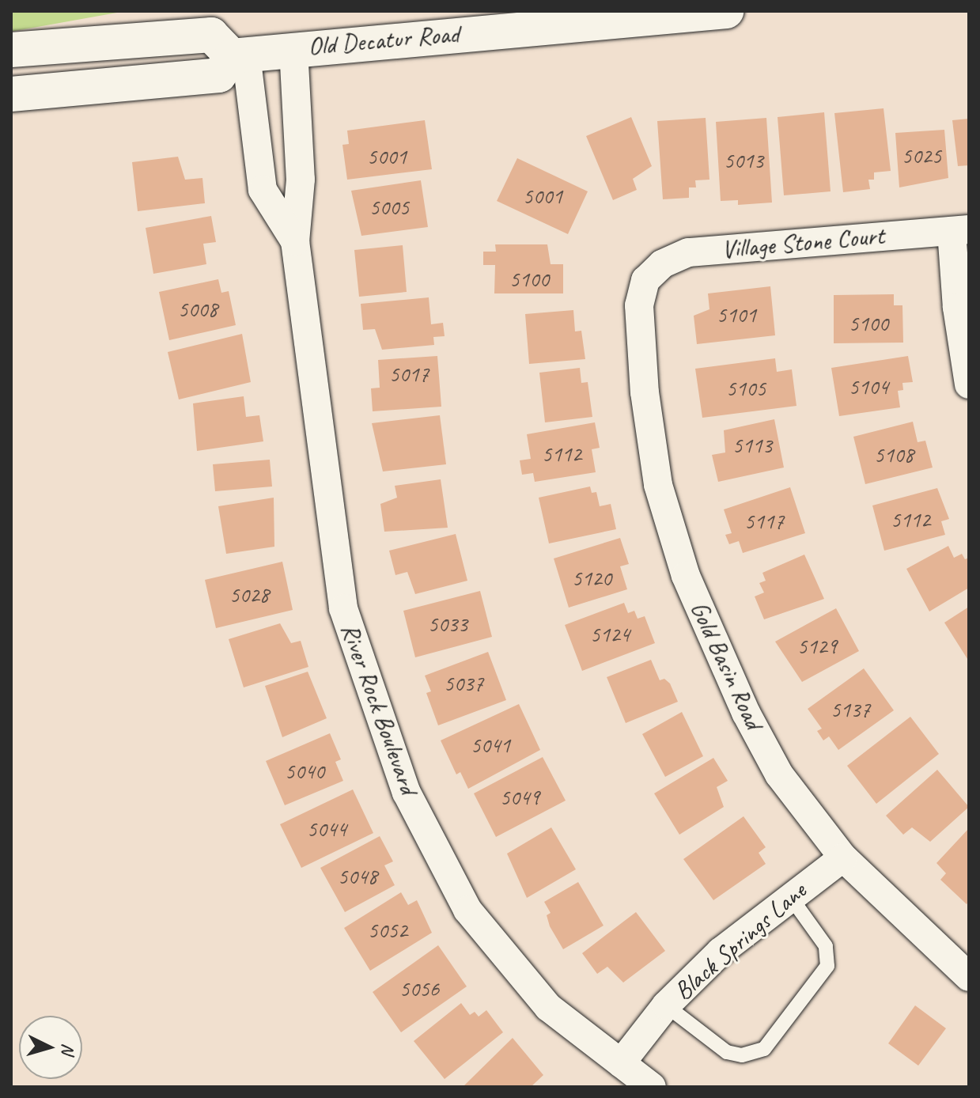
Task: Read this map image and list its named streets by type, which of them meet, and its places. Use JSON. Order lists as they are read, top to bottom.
{
  "streets": {
    "street": [
      "Old Decatur Road",
      "Village Stone Court",
      "Gold Basin Road",
      "River Rock Boulevard",
      "Black Springs Lane"
    ]
  },
  "crossings": [
    ["Old Decatur Road", "River Rock Boulevard"],
    ["Village Stone Court", "Gold Basin Road"],
    ["Gold Basin Road", "Black Springs Lane"],
    ["River Rock Boulevard", "Black Springs Lane"]
  ],
  "house_numbers": [
    "5025",
    "5001",
    "5013",
    "5001",
    "5005",
    "5100",
    "5008",
    "5101",
    "5100",
    "5017",
    "5104",
    "5105",
    "5113",
    "5112",
    "5108",
    "5112",
    "5117",
    "5120",
    "5028",
    "5033",
    "5124",
    "5129",
    "5037",
    "5137",
    "5041",
    "5040",
    "5049",
    "5044",
    "5048",
    "5052",
    "5056"
  ],
  "north": "right"
}
